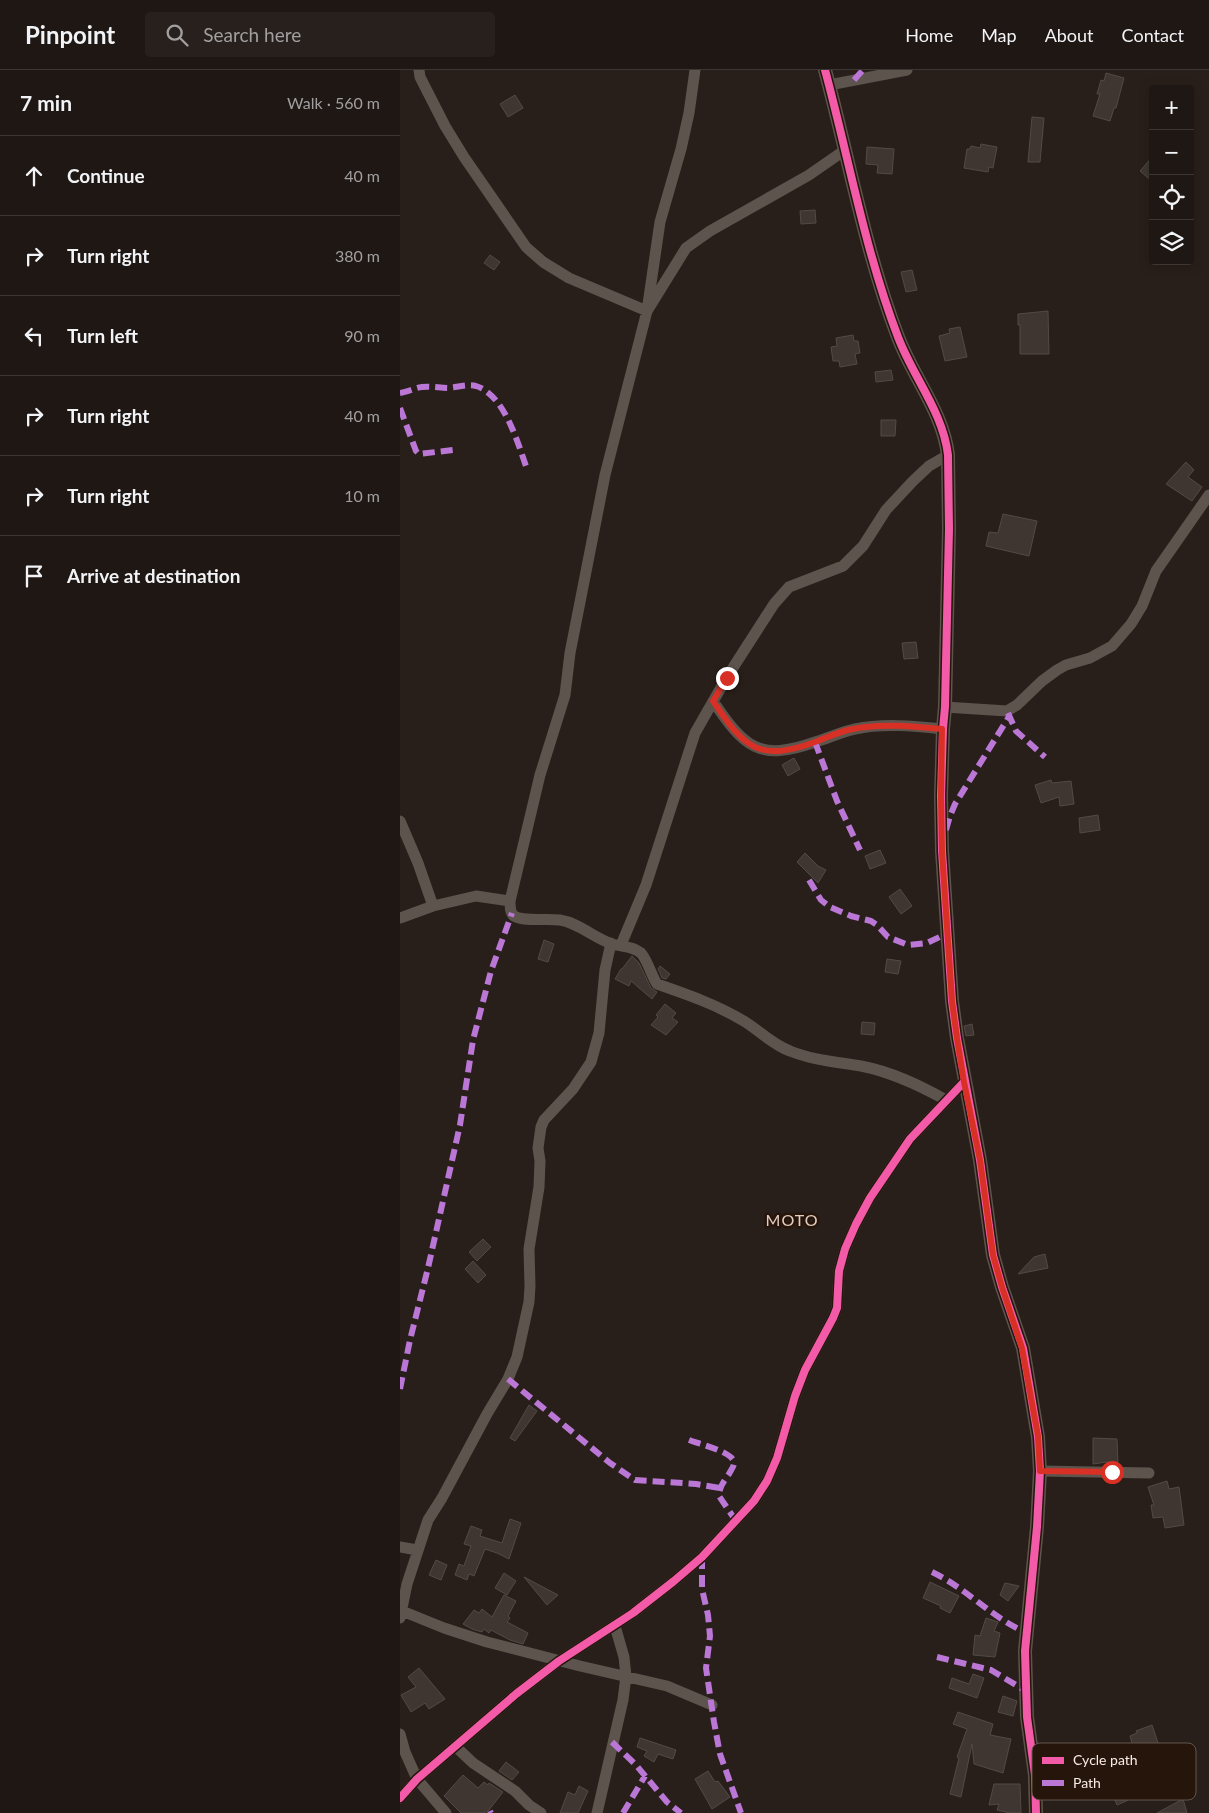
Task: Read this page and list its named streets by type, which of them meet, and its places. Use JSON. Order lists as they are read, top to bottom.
{
  "districts": ["MOTO"],
  "legend": ["Cycle path", "Path"],
  "page": {
    "header": "Pinpoint",
    "search": "Search here",
    "nav": [
      "Home",
      "Map",
      "About",
      "Contact"
    ],
    "heading": ["7 min", "Walk · 560 m"],
    "map_buttons": ["+", "−"],
    "list": [
      ["Continue", "40 m"],
      ["Turn right", "380 m"],
      ["Turn left", "90 m"],
      ["Turn right", "40 m"],
      ["Turn right", "10 m"],
      "Arrive at destination"
    ]
  }
}
